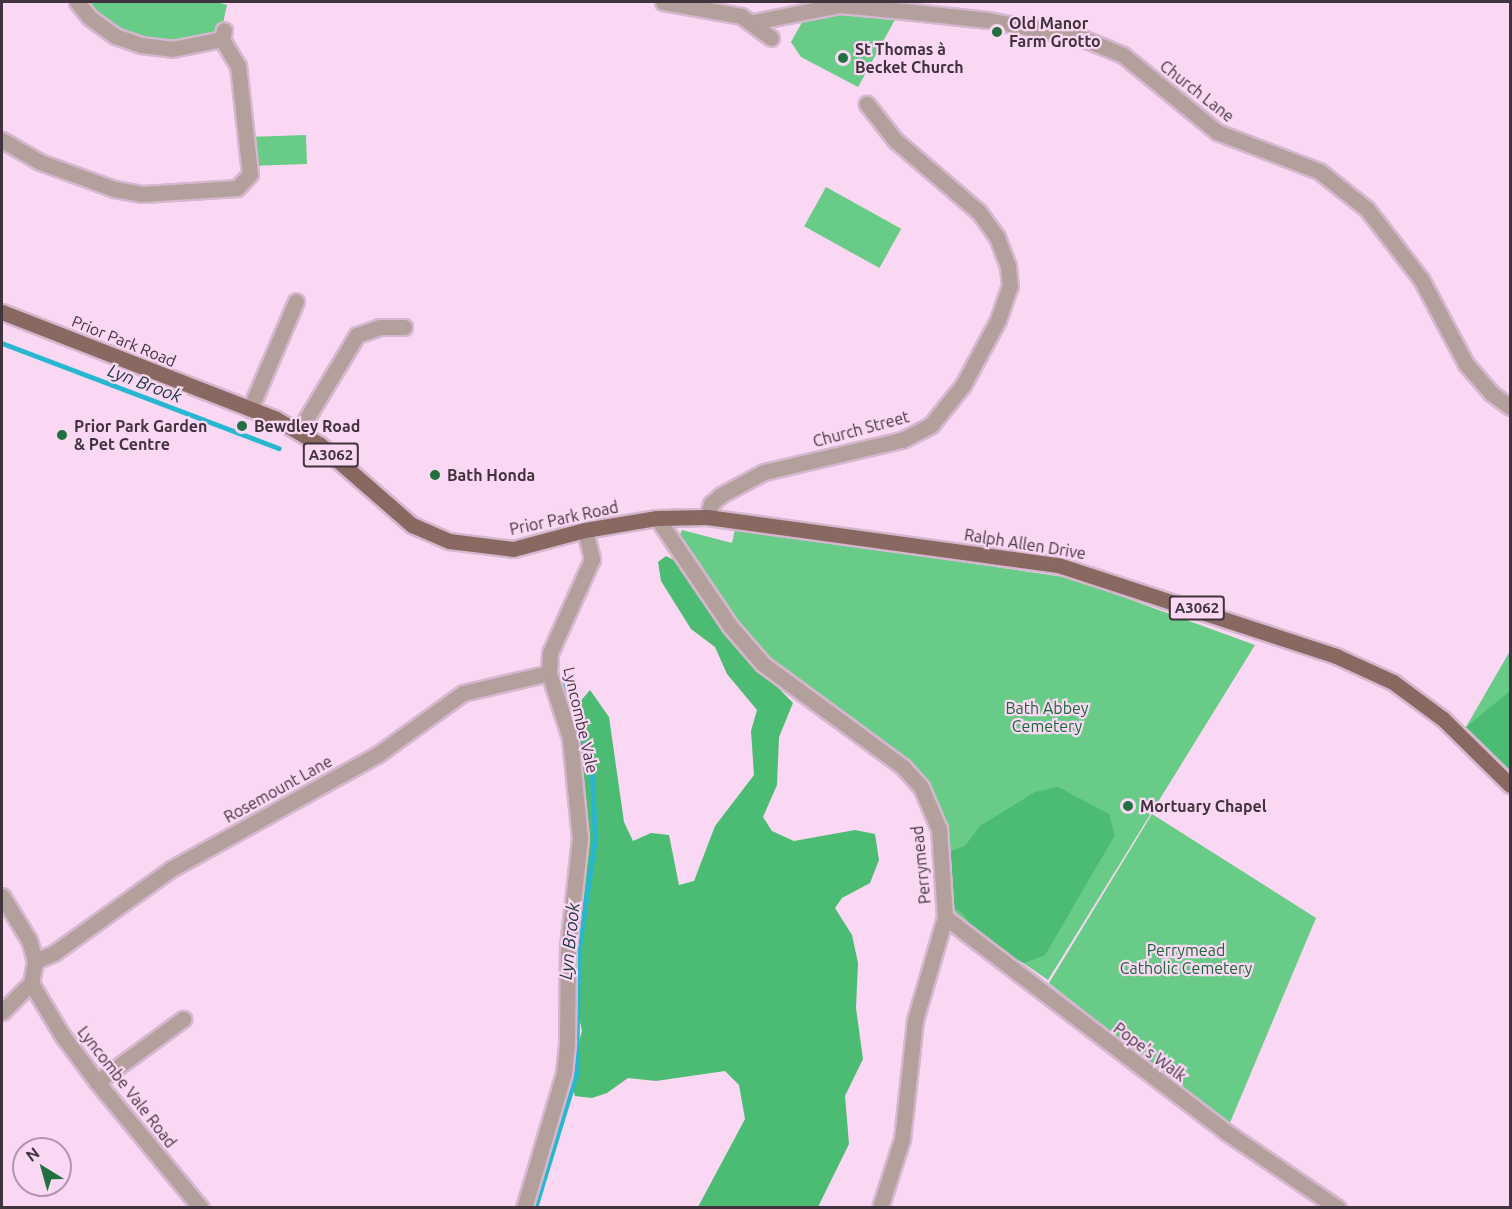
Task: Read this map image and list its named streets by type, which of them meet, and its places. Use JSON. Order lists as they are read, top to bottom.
{
  "streets": {
    "main road": ["Prior Park Road", "A3062", "Ralph Allen Drive"],
    "street": [
      "Church Lane",
      "Church Street",
      "Lyncombe Vale",
      "Rosemount Lane",
      "Perrymead",
      "Pope's Walk",
      "Lyncombe Vale Road"
    ]
  },
  "crossings": [
    ["Prior Park Road", "Ralph Allen Drive"],
    ["Prior Park Road", "Lyncombe Vale"],
    ["Prior Park Road", "Perrymead"],
    ["Church Street", "Ralph Allen Drive"],
    ["Ralph Allen Drive", "Perrymead"],
    ["Lyncombe Vale", "Rosemount Lane"],
    ["Perrymead", "Pope's Walk"]
  ],
  "water": ["Lyn Brook"],
  "parks": ["Bath Abbey Cemetery", "Perrymead Catholic Cemetery"],
  "places": [
    "Old Manor Farm Grotto",
    "St Thomas à Becket Church",
    "Bewdley Road",
    "Prior Park Garden & Pet Centre",
    "Bath Honda",
    "Mortuary Chapel"
  ],
  "north": "top left"
}
